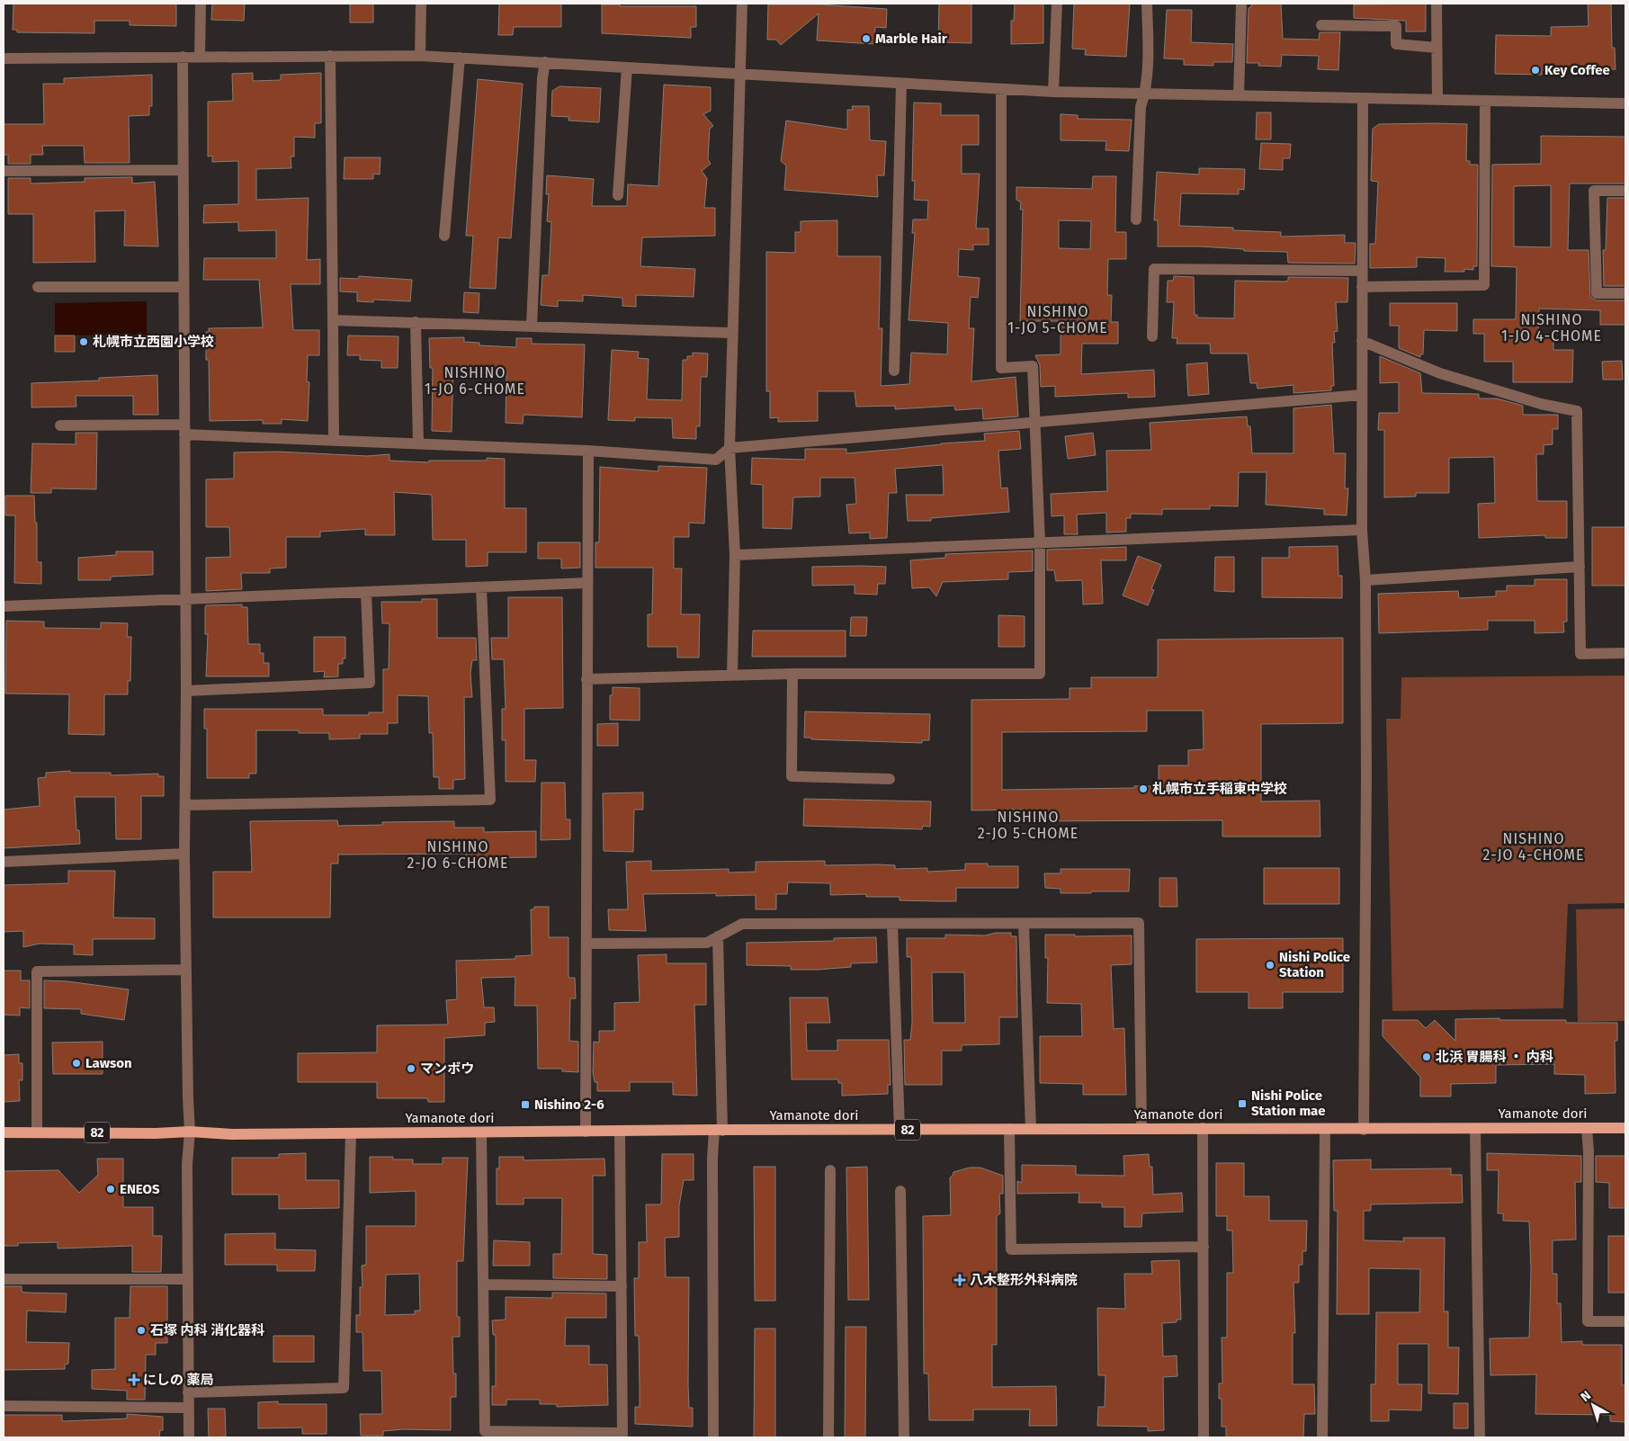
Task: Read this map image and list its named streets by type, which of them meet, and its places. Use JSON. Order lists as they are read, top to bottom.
{
  "streets": {
    "main road": ["Yamanote dori", "82"]
  },
  "districts": [
    "NISHINO 1-JO 5-CHOME",
    "NISHINO 1-JO 4-CHOME",
    "NISHINO 1-JO 6-CHOME",
    "NISHINO 2-JO 5-CHOME",
    "NISHINO 2-JO 4-CHOME",
    "NISHINO 2-JO 6-CHOME"
  ],
  "places": {
    "other": [
      "Marble Hair",
      "Key Coffee",
      "札幌市立西園小学校",
      "札幌市立手稲東中学校",
      "Nishi Police Station",
      "北浜 胃腸科 ・ 内科",
      "Lawson",
      "マンボウ",
      "ENEOS",
      "石塚 内科 消化器科"
    ],
    "transit": ["Nishi Police Station mae", "Nishino 2-6"],
    "health": ["八木整形外科病院", "にしの 薬局"]
  },
  "north": "top left"
}
